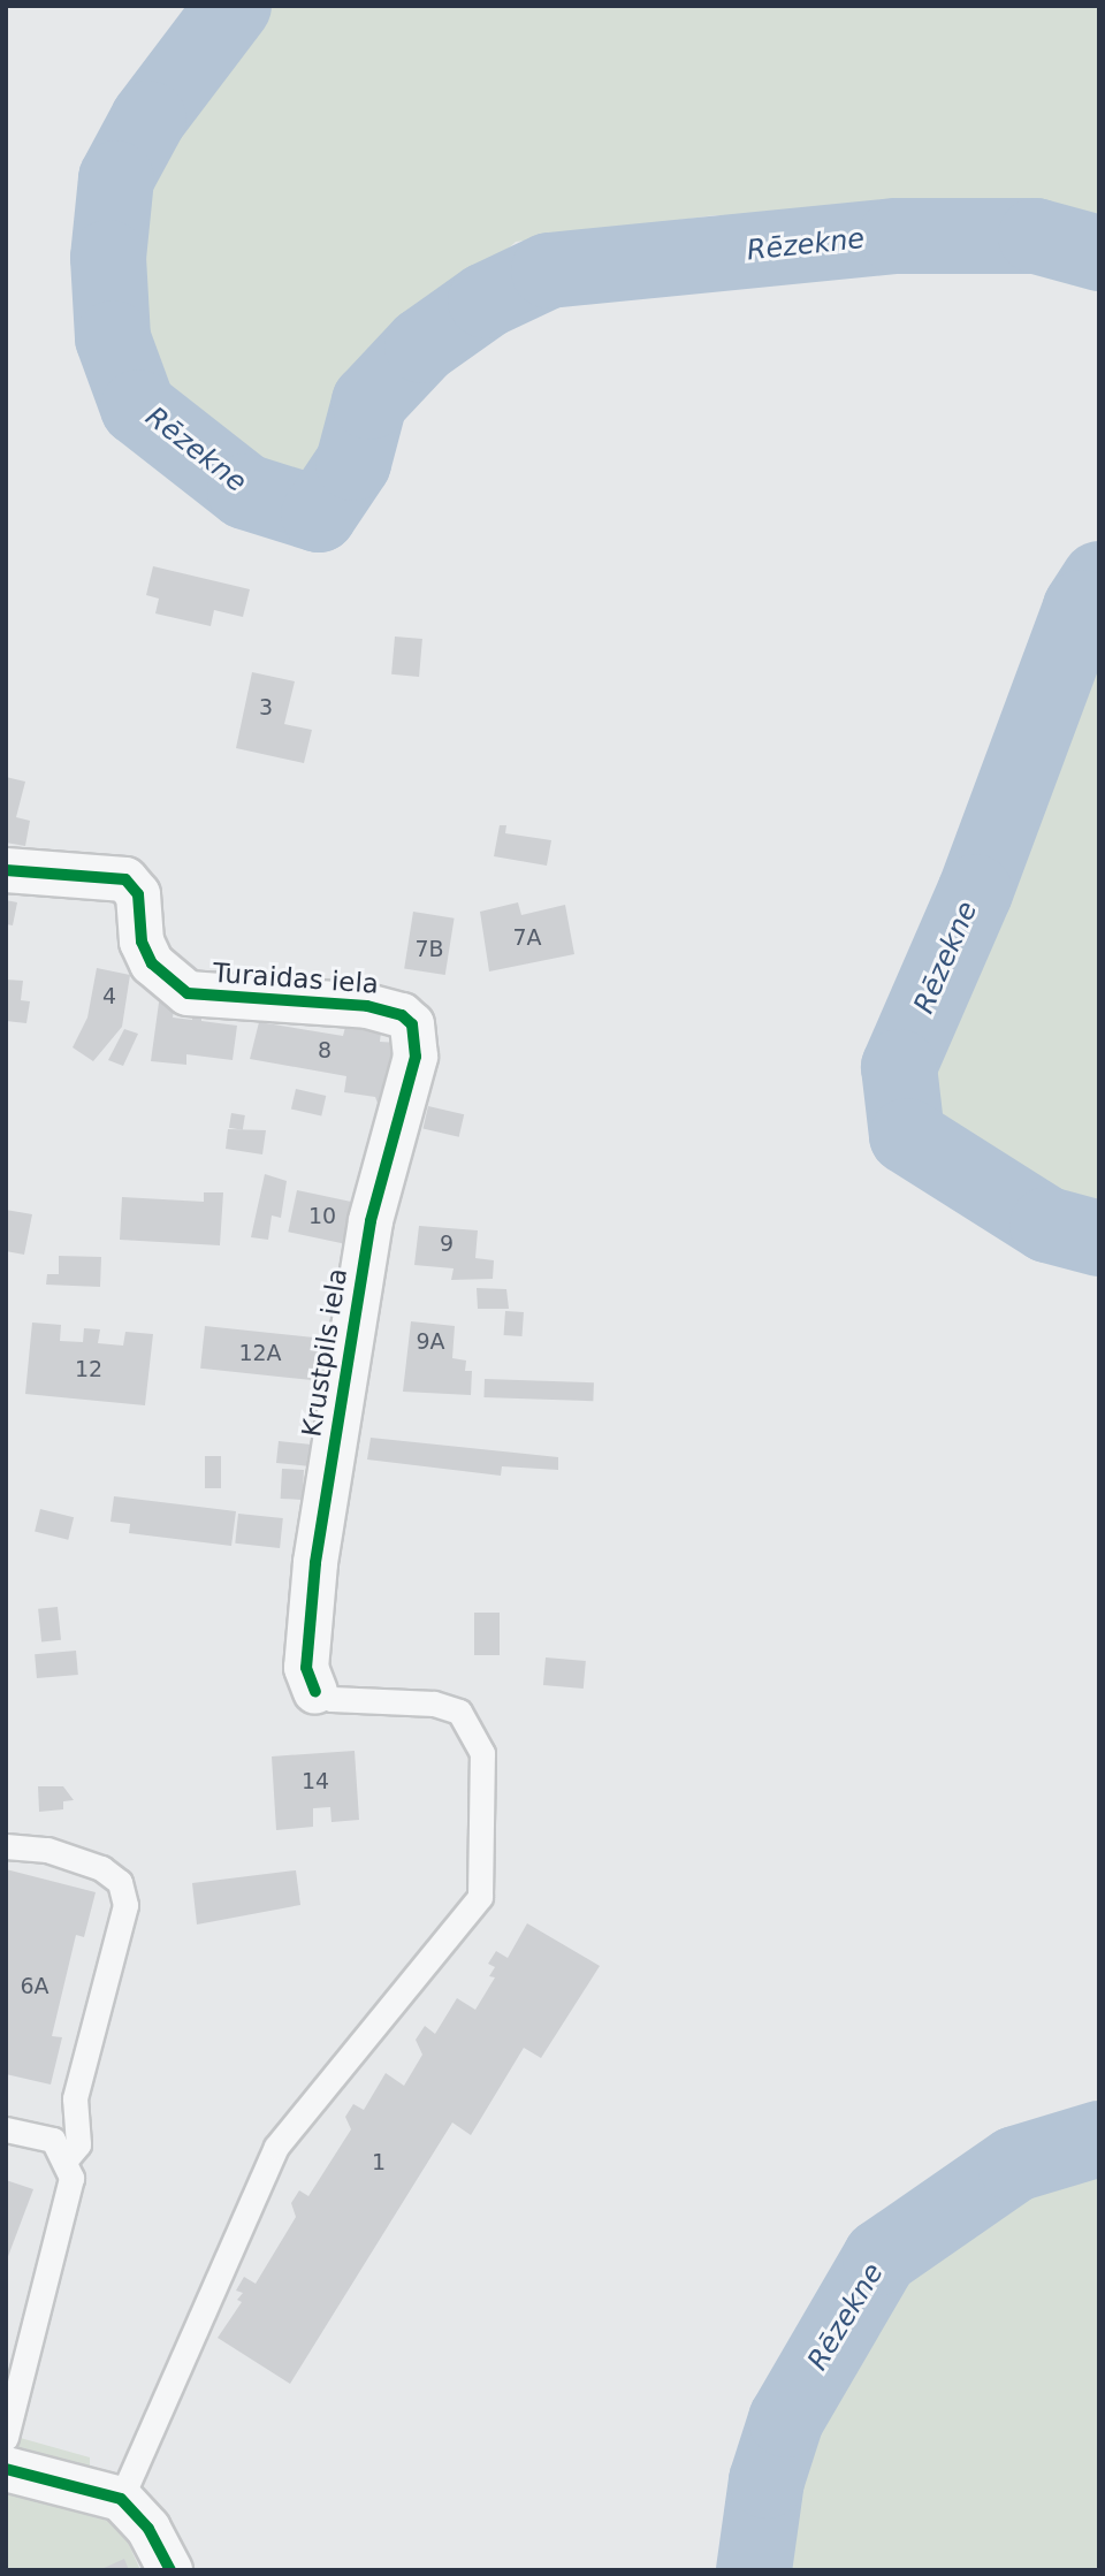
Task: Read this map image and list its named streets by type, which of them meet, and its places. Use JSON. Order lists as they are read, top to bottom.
{
  "streets": {
    "street": ["Turaidas iela", "Krustpils iela"]
  },
  "crossings": [
    ["Turaidas iela", "Krustpils iela"]
  ],
  "water": ["Rēzekne"],
  "house_numbers": [
    "3",
    "7A",
    "7B",
    "4",
    "8",
    "10",
    "9",
    "9A",
    "12A",
    "12",
    "14",
    "6A",
    "1"
  ]
}
